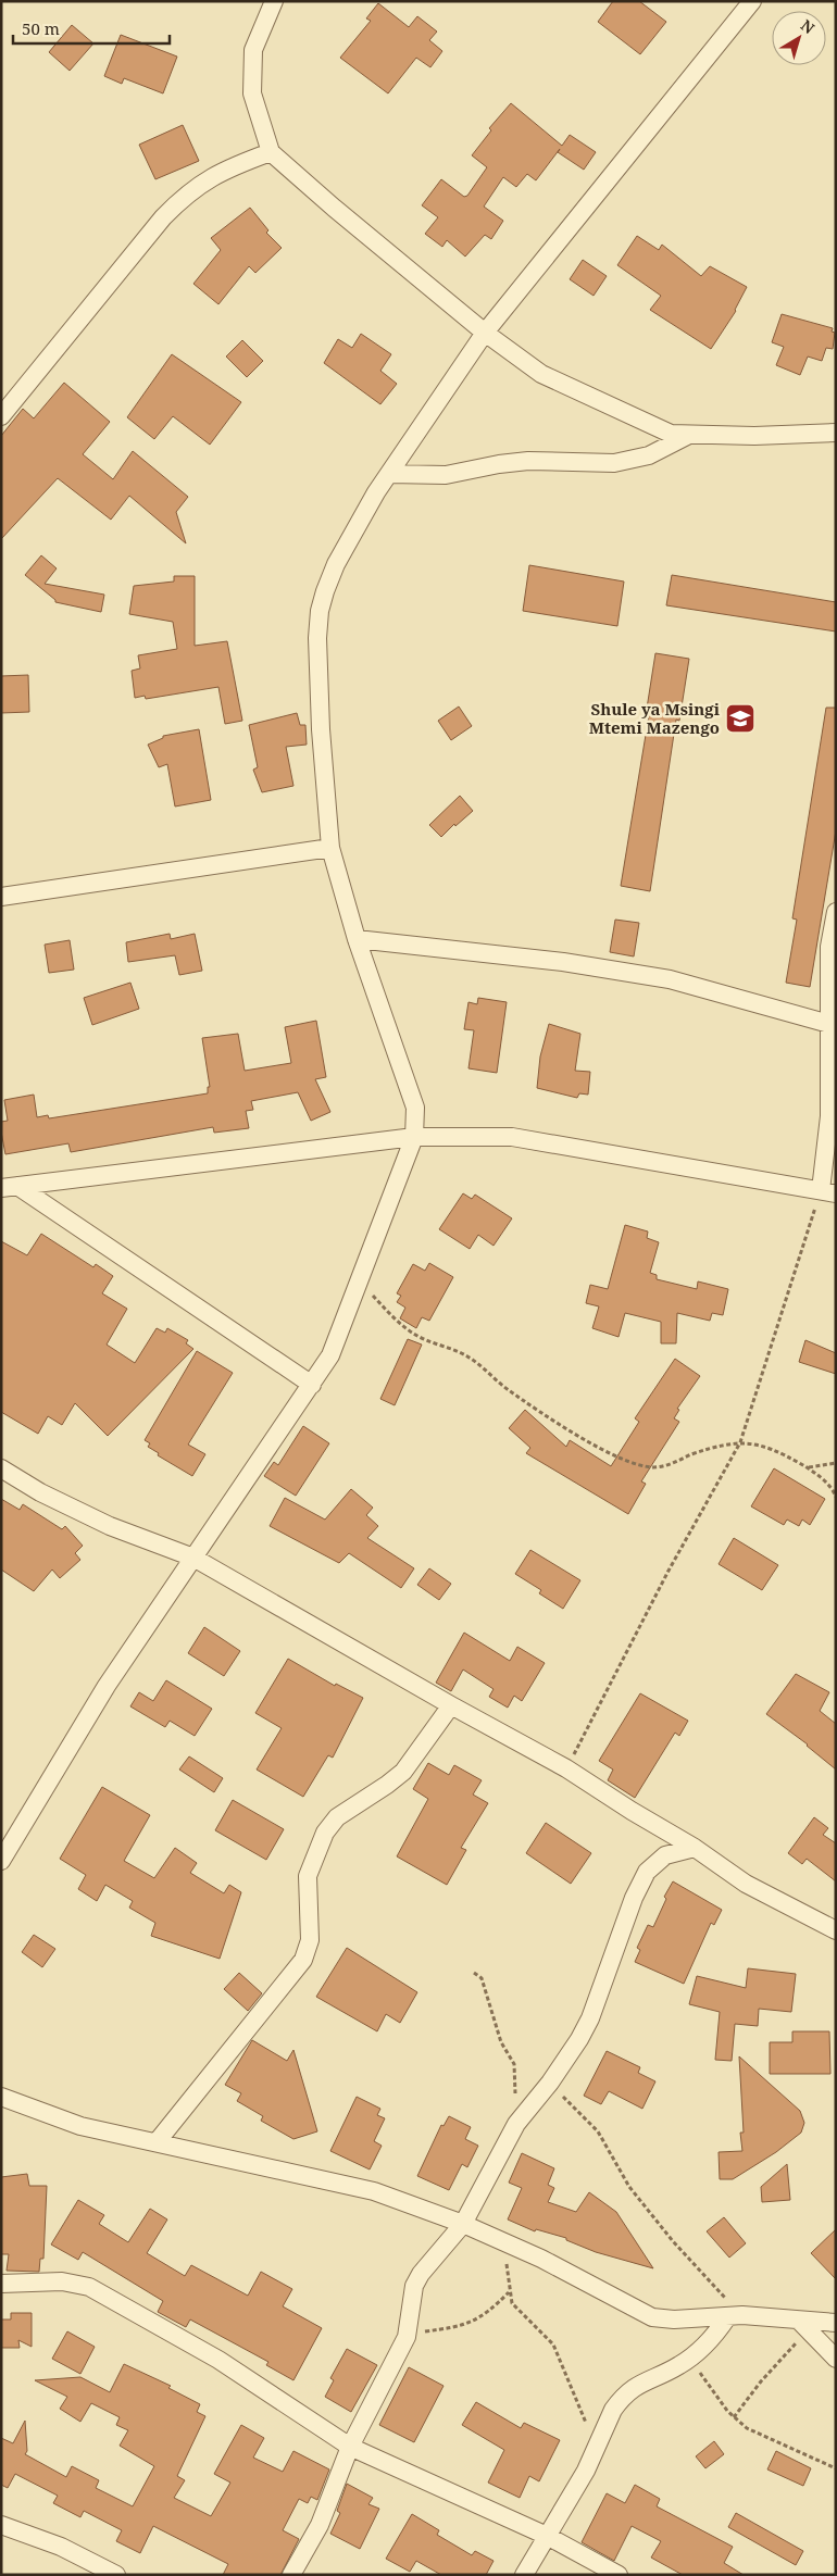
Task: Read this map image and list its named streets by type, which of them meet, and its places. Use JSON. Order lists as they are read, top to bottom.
{
  "places": {
    "school or university": ["Shule ya Msingi Mtemi Mazengo"]
  },
  "scale_bar": "50 m",
  "north": "top right"
}
